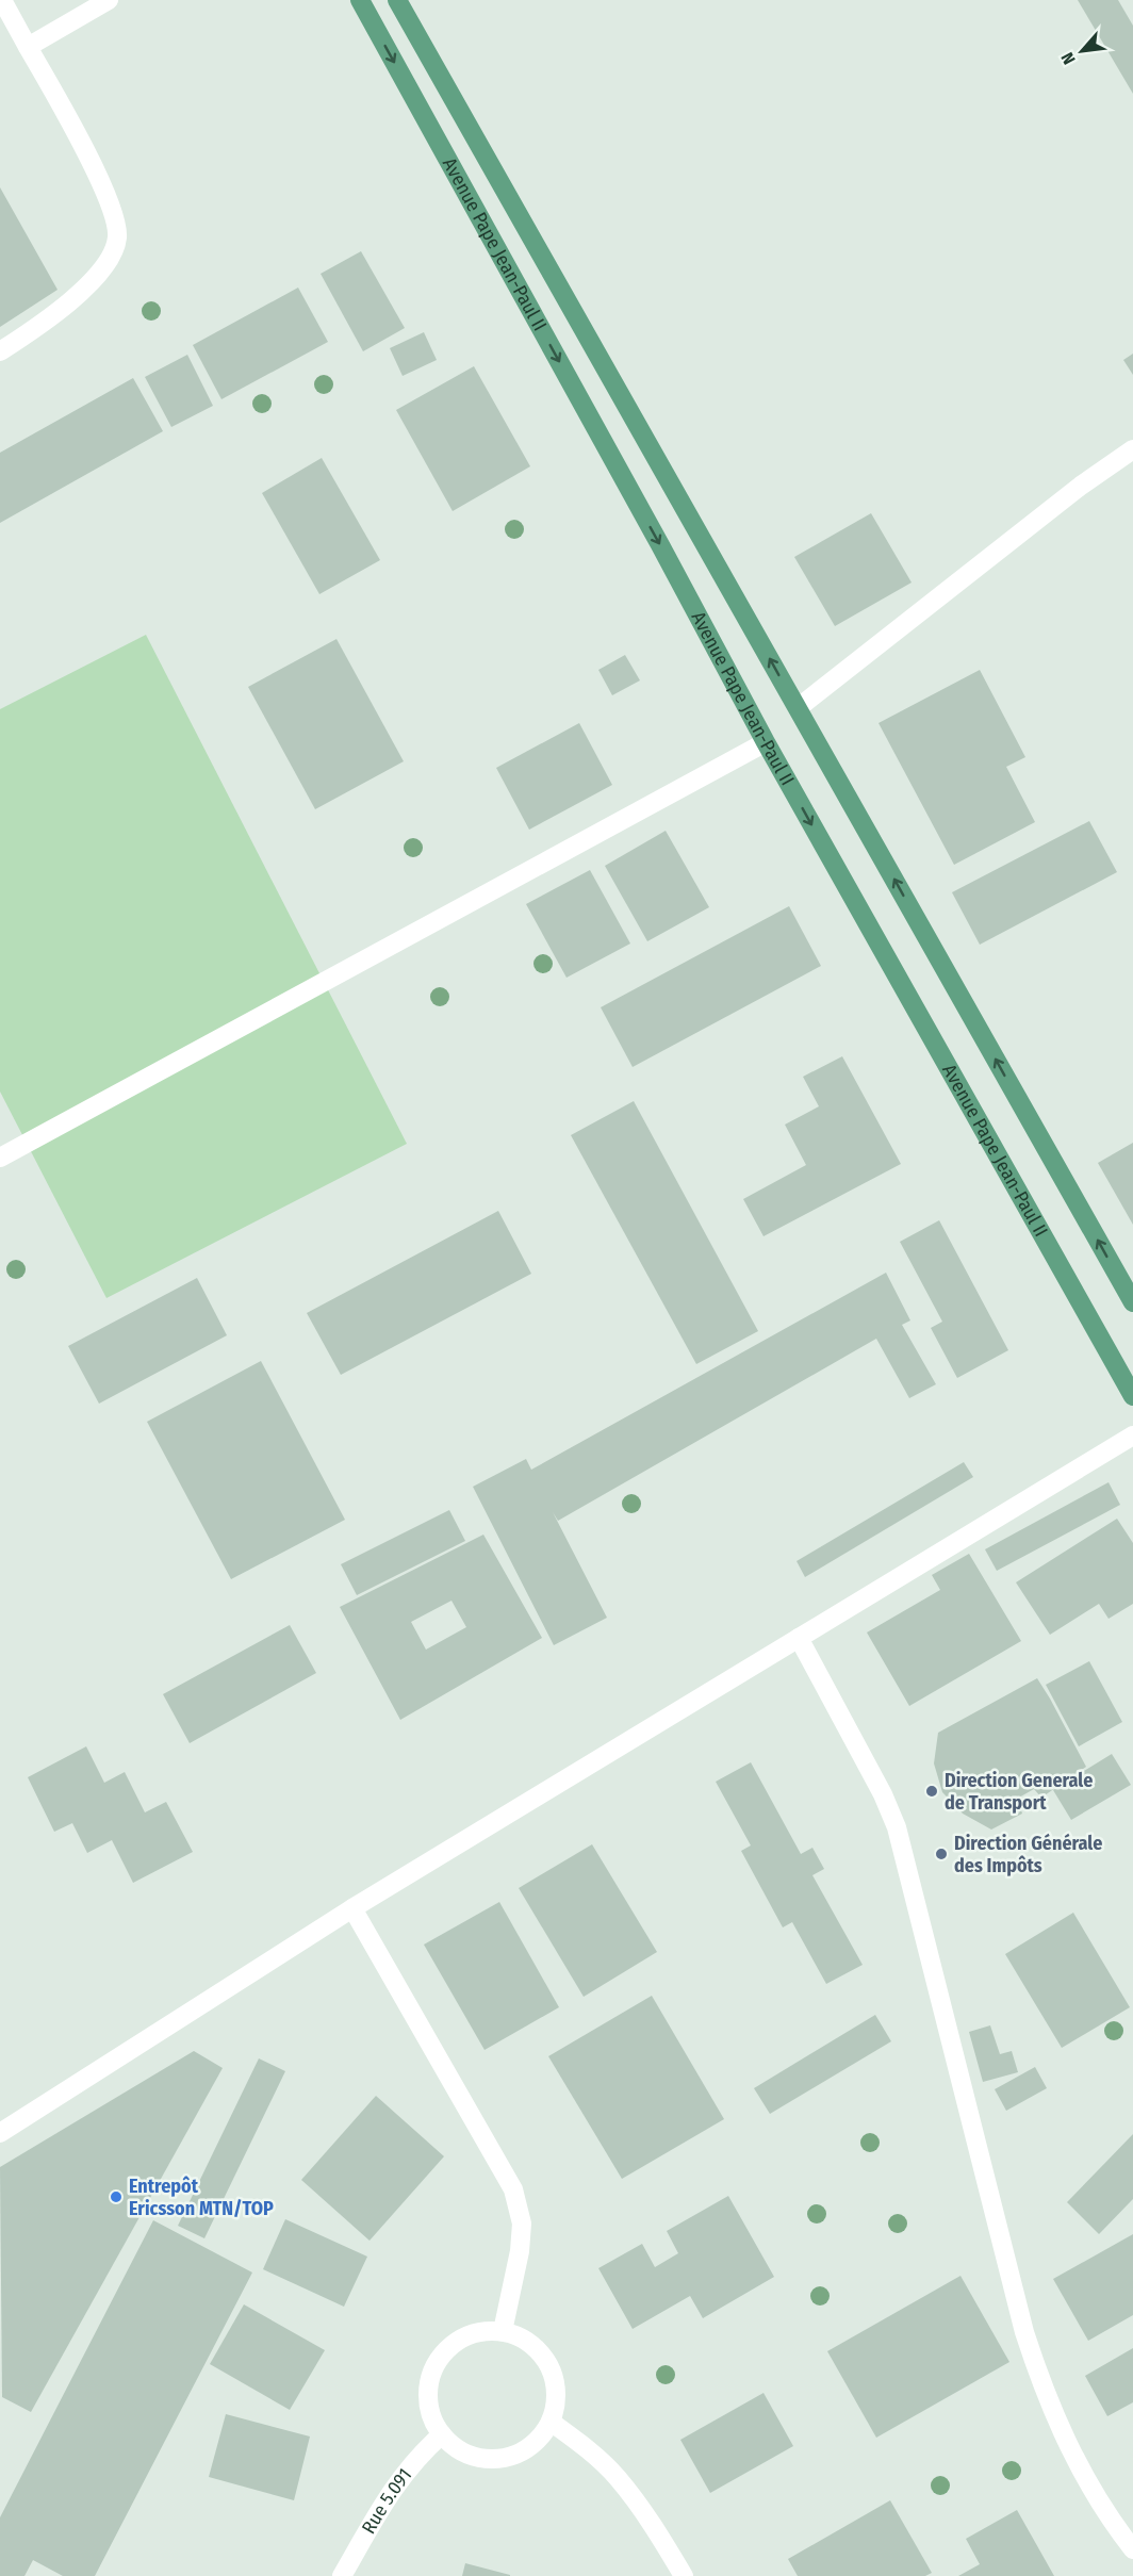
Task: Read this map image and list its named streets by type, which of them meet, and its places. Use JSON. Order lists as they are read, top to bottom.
{
  "streets": {
    "main road": ["Avenue Pape Jean-Paul II"],
    "street": ["Rue 5.091"]
  },
  "places": ["Direction Generale de Transport", "Direction Générale des Impôts", "Entrepôt Ericsson MTN/TOP"],
  "north": "bottom left"
}
